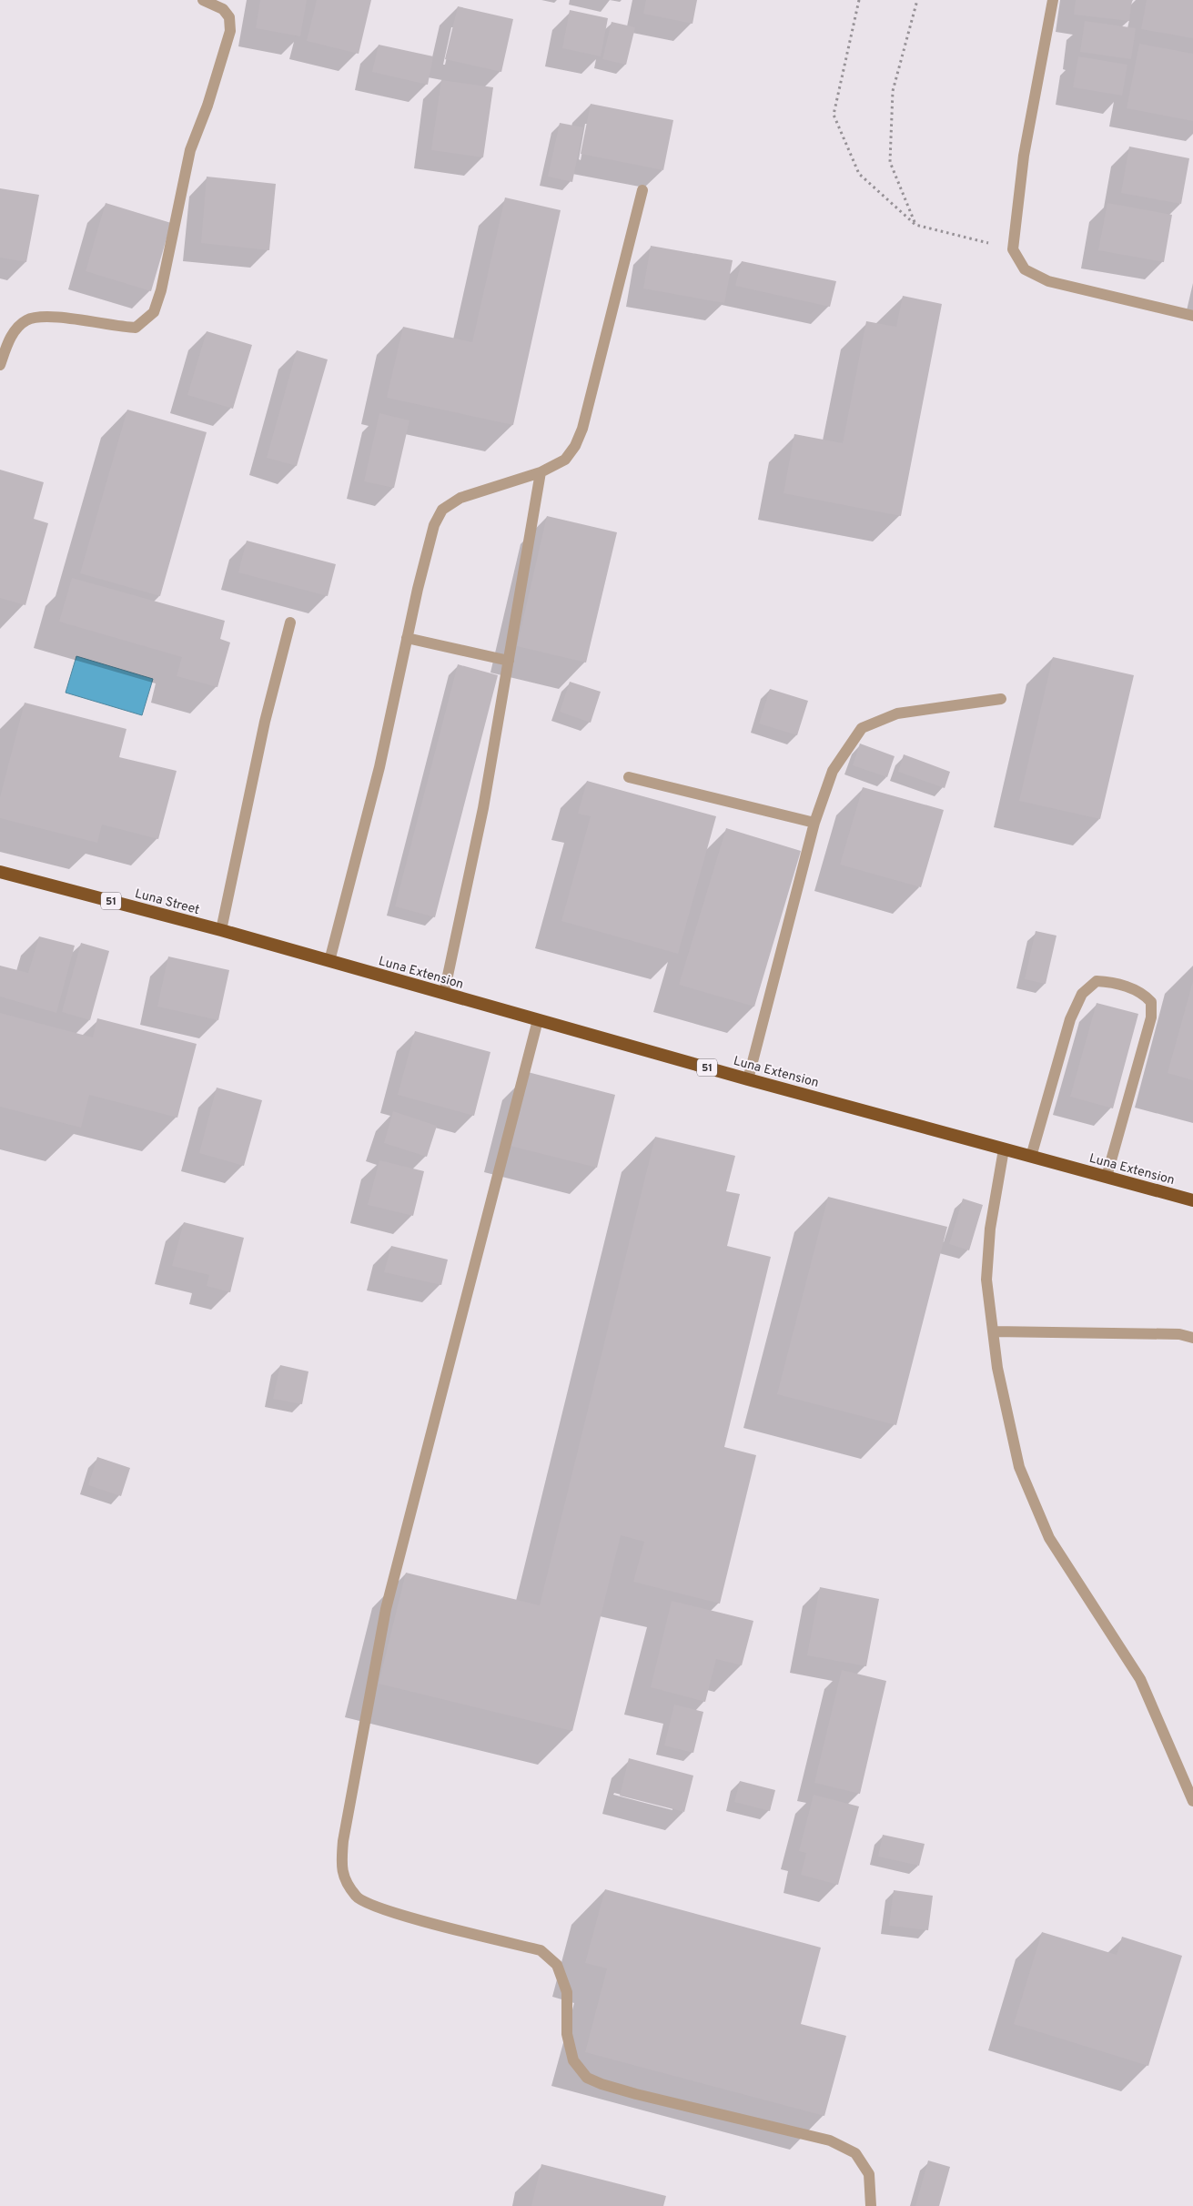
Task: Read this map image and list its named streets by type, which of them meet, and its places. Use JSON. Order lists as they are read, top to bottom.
{
  "streets": {
    "highway": ["51", "Luna Street", "Luna Extension"]
  },
  "crossings": [
    ["Luna Street", "Luna Extension"]
  ]
}
